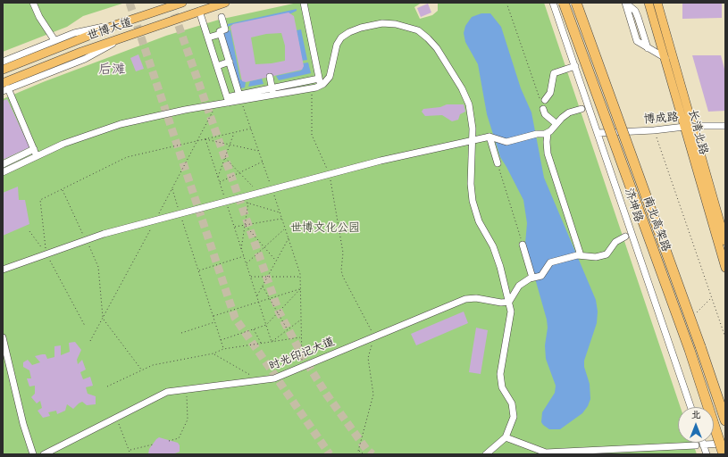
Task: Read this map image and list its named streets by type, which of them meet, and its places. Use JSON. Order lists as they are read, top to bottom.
{
  "streets": {
    "highway": ["南北高架路"],
    "main road": ["世博大道", "长清北路"],
    "street": ["博成路", "济坤路", "时光印记大道"]
  },
  "crossings": [
    ["博成路", "长清北路"],
    ["博成路", "济坤路"]
  ],
  "districts": ["后滩"],
  "parks": ["世博文化公园"],
  "north": "top"
}
